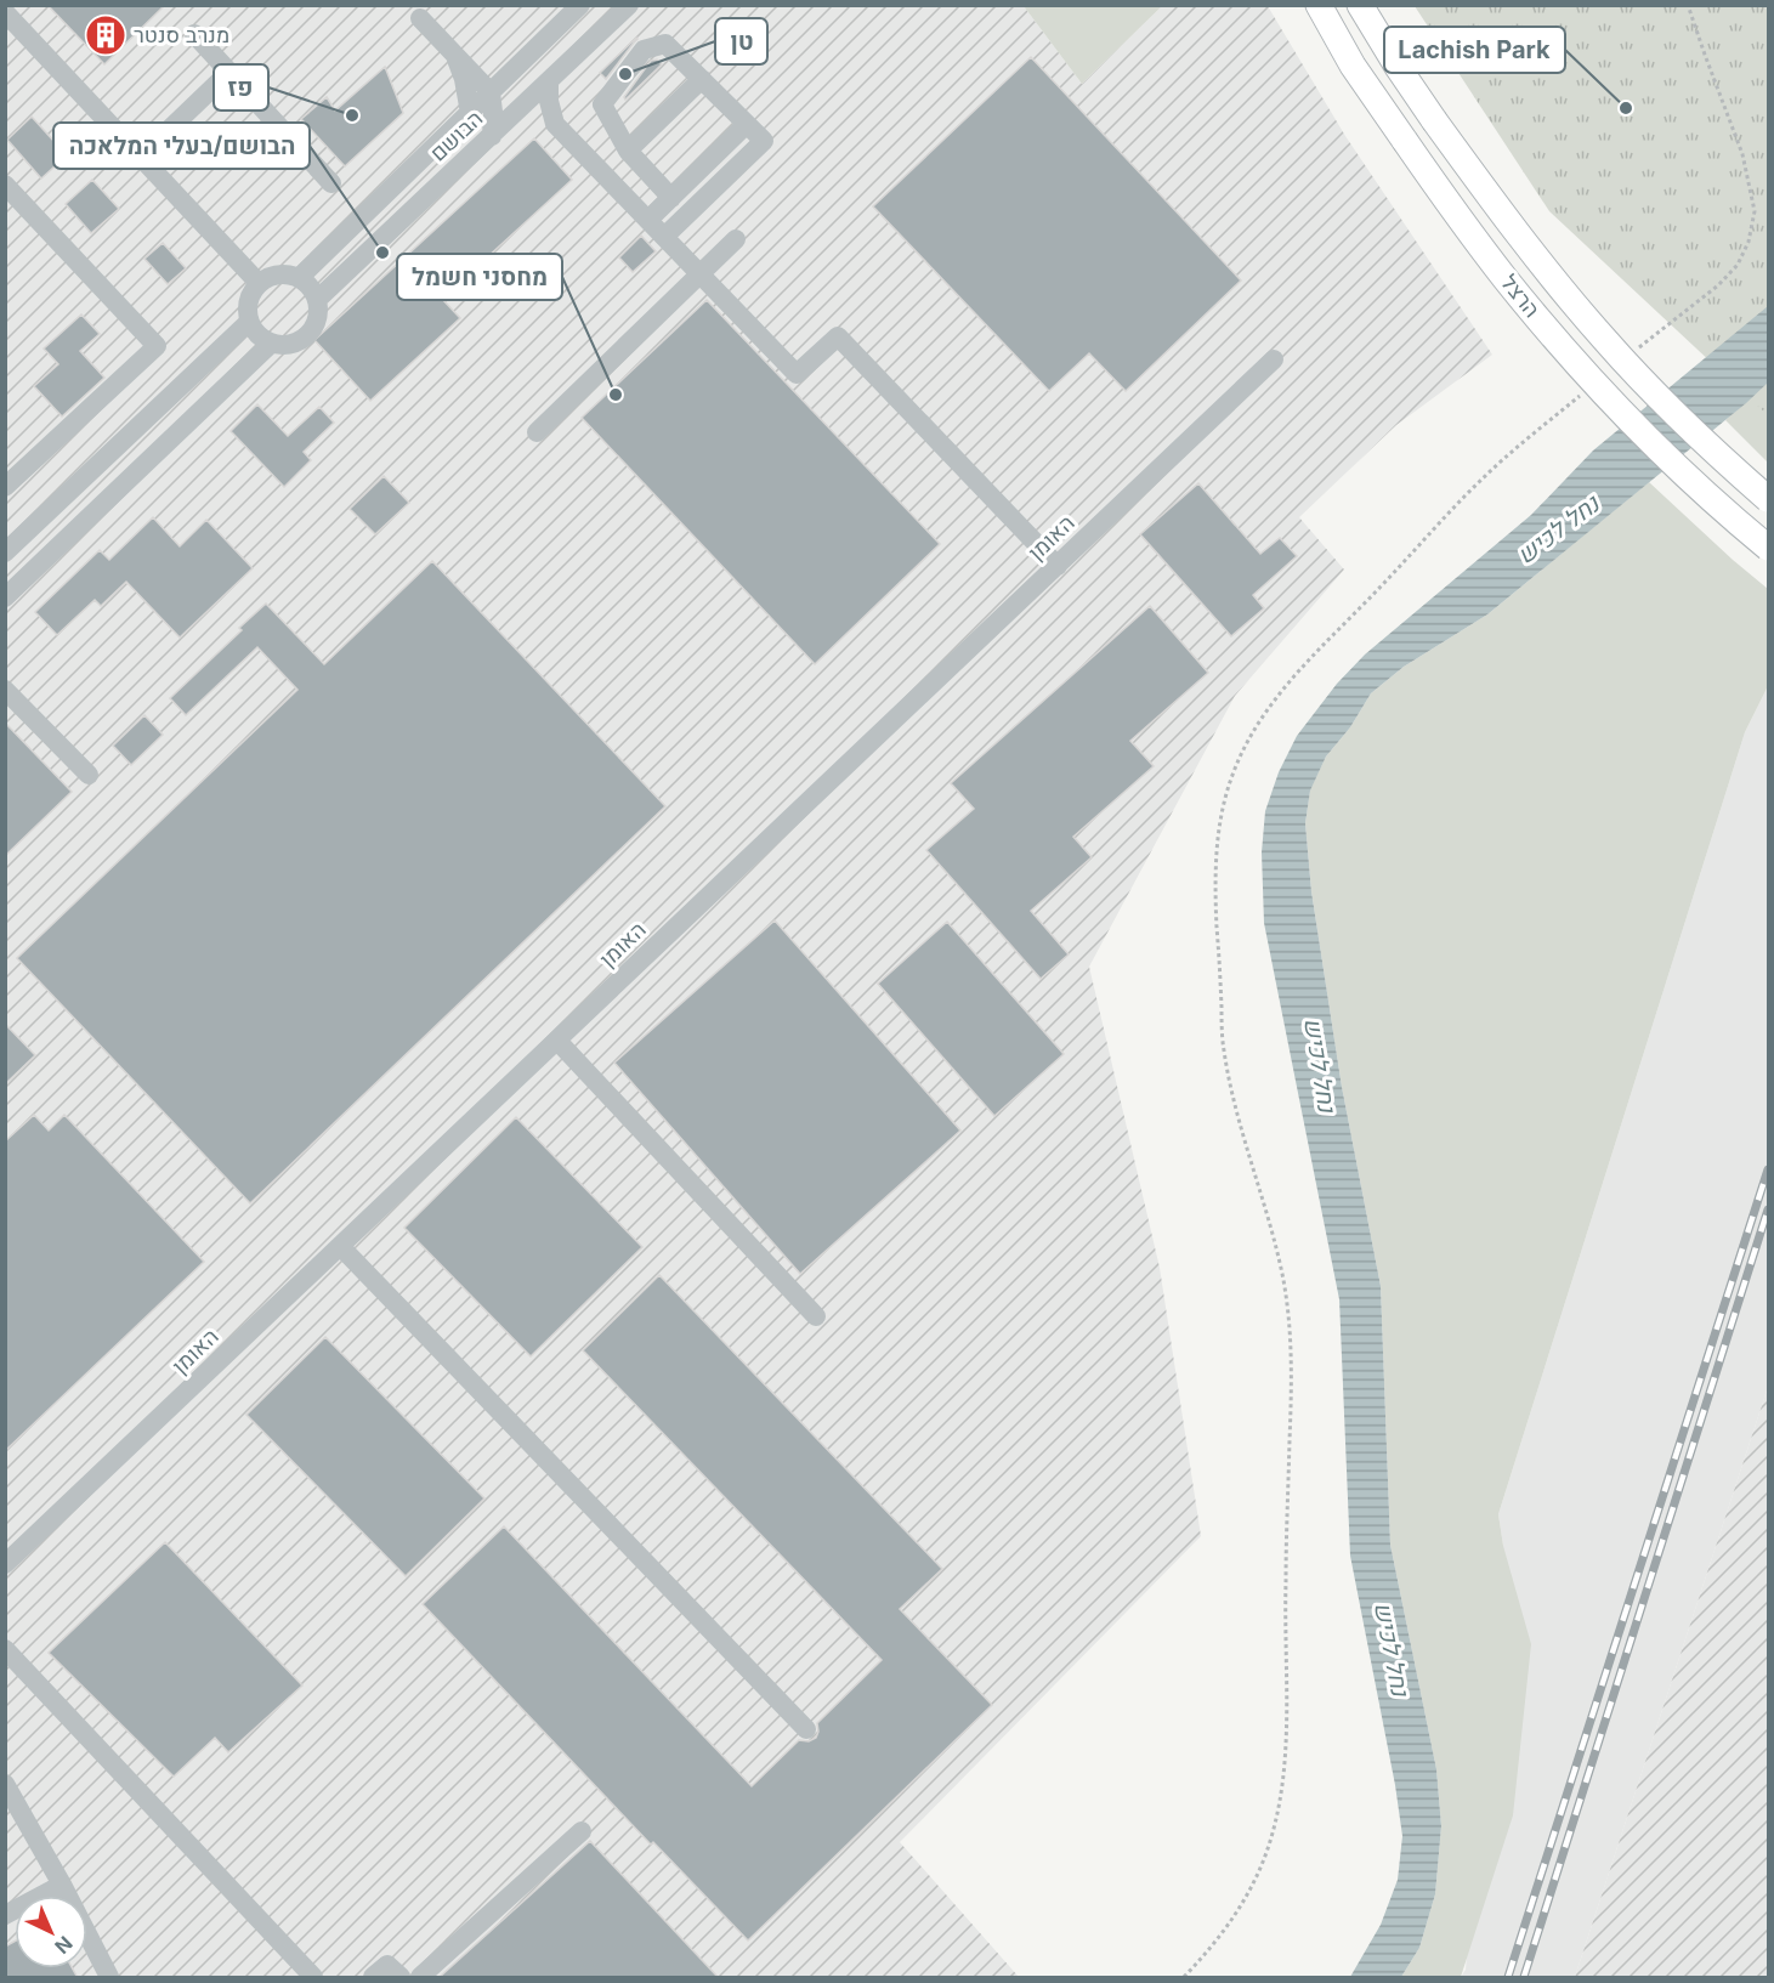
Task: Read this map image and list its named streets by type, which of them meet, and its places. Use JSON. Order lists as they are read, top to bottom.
{
  "streets": {
    "main road": ["הרצל"],
    "street": ["הבושם", "האומן"]
  },
  "water": ["נחל לכיש"],
  "places": {
    "building": ["מנרב סנטר"],
    "other": [
      "טן",
      "Lachish Park",
      "פז",
      "הבושם/בעלי המלאכה",
      "מחסני חשמל"
    ]
  },
  "north": "bottom right"
}
